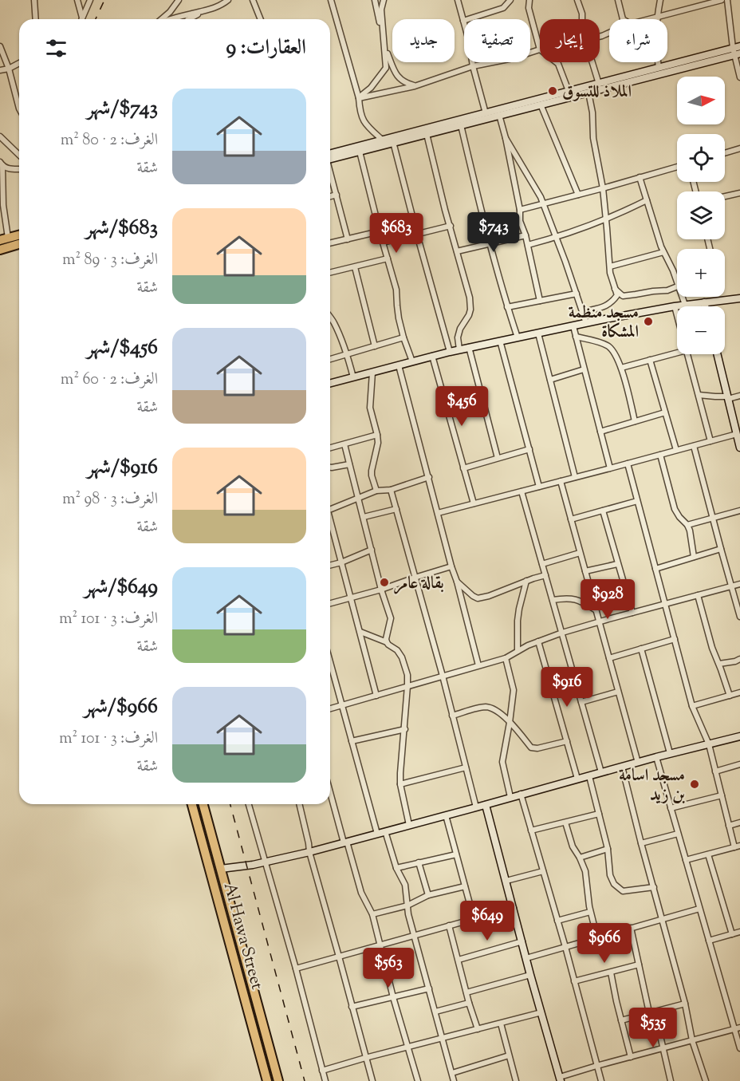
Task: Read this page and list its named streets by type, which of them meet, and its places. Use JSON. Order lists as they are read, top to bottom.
{
  "streets": {
    "highway": ["Al Hawa Street"]
  },
  "places": [
    "الملاذ للتسوق",
    "مسجد منظمة المشكاة",
    "بقالة عامر",
    "مسجد اسامة بن زيد"
  ],
  "north": "right",
  "page": {
    "chip": [
      "شراء",
      "إيجار",
      "تصفية",
      "جديد"
    ],
    "heading": "العقارات: 9",
    "map_buttons": ["+", "−"],
    "list": [
      {
        "name": "$743/شهر",
        "note": "الغرف: 2 · 80 m² · شقة"
      },
      {
        "name": "$683/شهر",
        "note": "الغرف: 3 · 89 m² · شقة"
      },
      {
        "name": "$456/شهر",
        "note": "الغرف: 2 · 60 m² · شقة"
      },
      {
        "name": "$916/شهر",
        "note": "الغرف: 3 · 98 m² · شقة"
      },
      {
        "name": "$649/شهر",
        "note": "الغرف: 3 · 101 m² · شقة"
      },
      {
        "name": "$966/شهر",
        "note": "الغرف: 3 · 101 m² · شقة"
      }
    ],
    "price": [
      "$743",
      "$683",
      "$456",
      "$928",
      "$916",
      "$649",
      "$966",
      "$563",
      "$535"
    ]
  }
}
